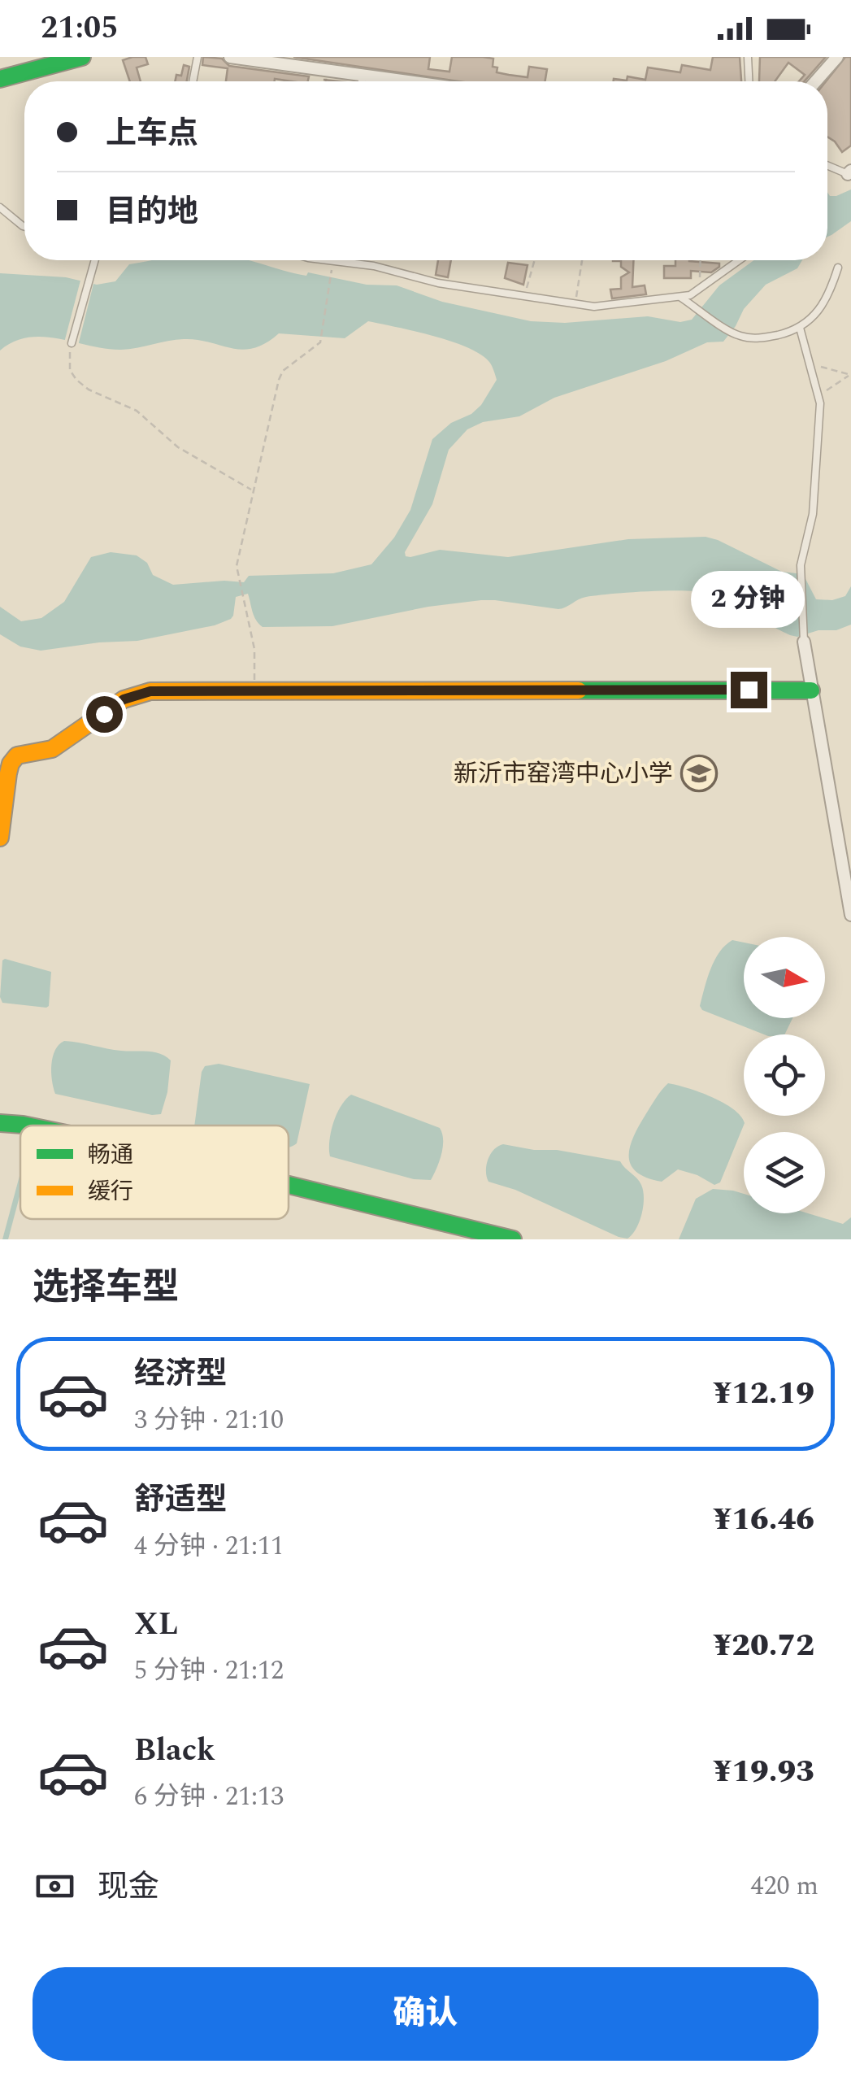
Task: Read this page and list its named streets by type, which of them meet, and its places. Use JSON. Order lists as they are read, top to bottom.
{
  "places": {
    "school or university": ["新沂市窑湾中心小学"]
  },
  "legend": ["畅通", "缓行"],
  "north": "right",
  "page": {
    "status": "21:05",
    "banner": ["上车点", "目的地"],
    "bubble": "2 分钟",
    "heading": "选择车型",
    "list": [
      {
        "name": "经济型",
        "note": "3 分钟 · 21:10",
        "value": "¥12.19"
      },
      {
        "name": "舒适型",
        "note": "4 分钟 · 21:11",
        "value": "¥16.46"
      },
      {
        "name": "XL",
        "note": "5 分钟 · 21:12",
        "value": "¥20.72"
      },
      {
        "name": "Black",
        "note": "6 分钟 · 21:13",
        "value": "¥19.93"
      }
    ],
    "pay": ["现金", "420 m"],
    "buttons": "确认"
  }
}
